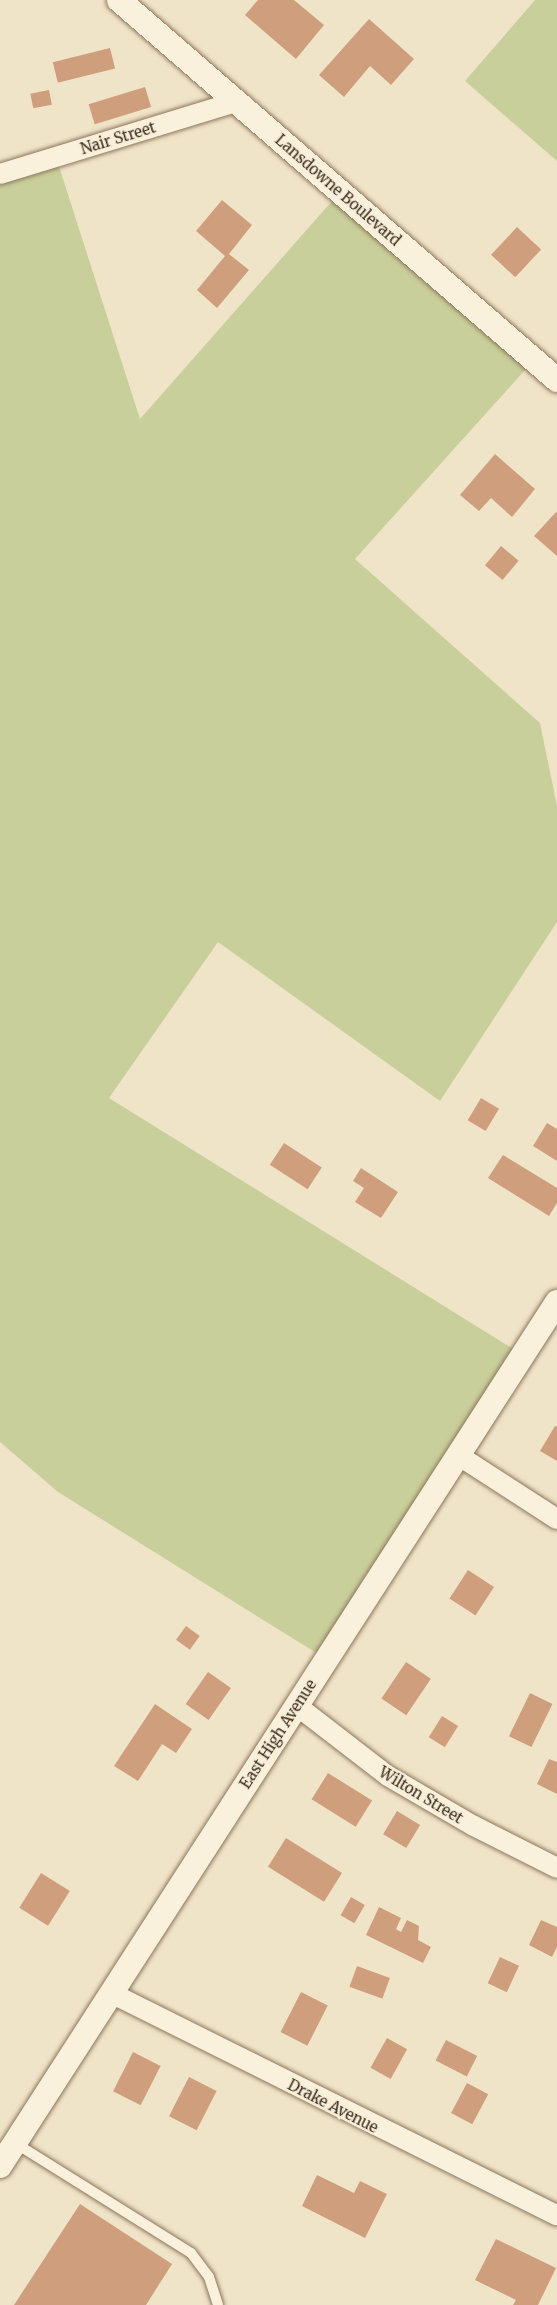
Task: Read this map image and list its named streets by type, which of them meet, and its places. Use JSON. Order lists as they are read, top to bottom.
{
  "streets": {
    "street": [
      "Nair Street",
      "Lansdowne Boulevard",
      "East High Avenue",
      "Wilton Street",
      "Drake Avenue"
    ]
  },
  "crossings": [
    ["Nair Street", "Lansdowne Boulevard"],
    ["East High Avenue", "Wilton Street"],
    ["East High Avenue", "Drake Avenue"]
  ]
}
